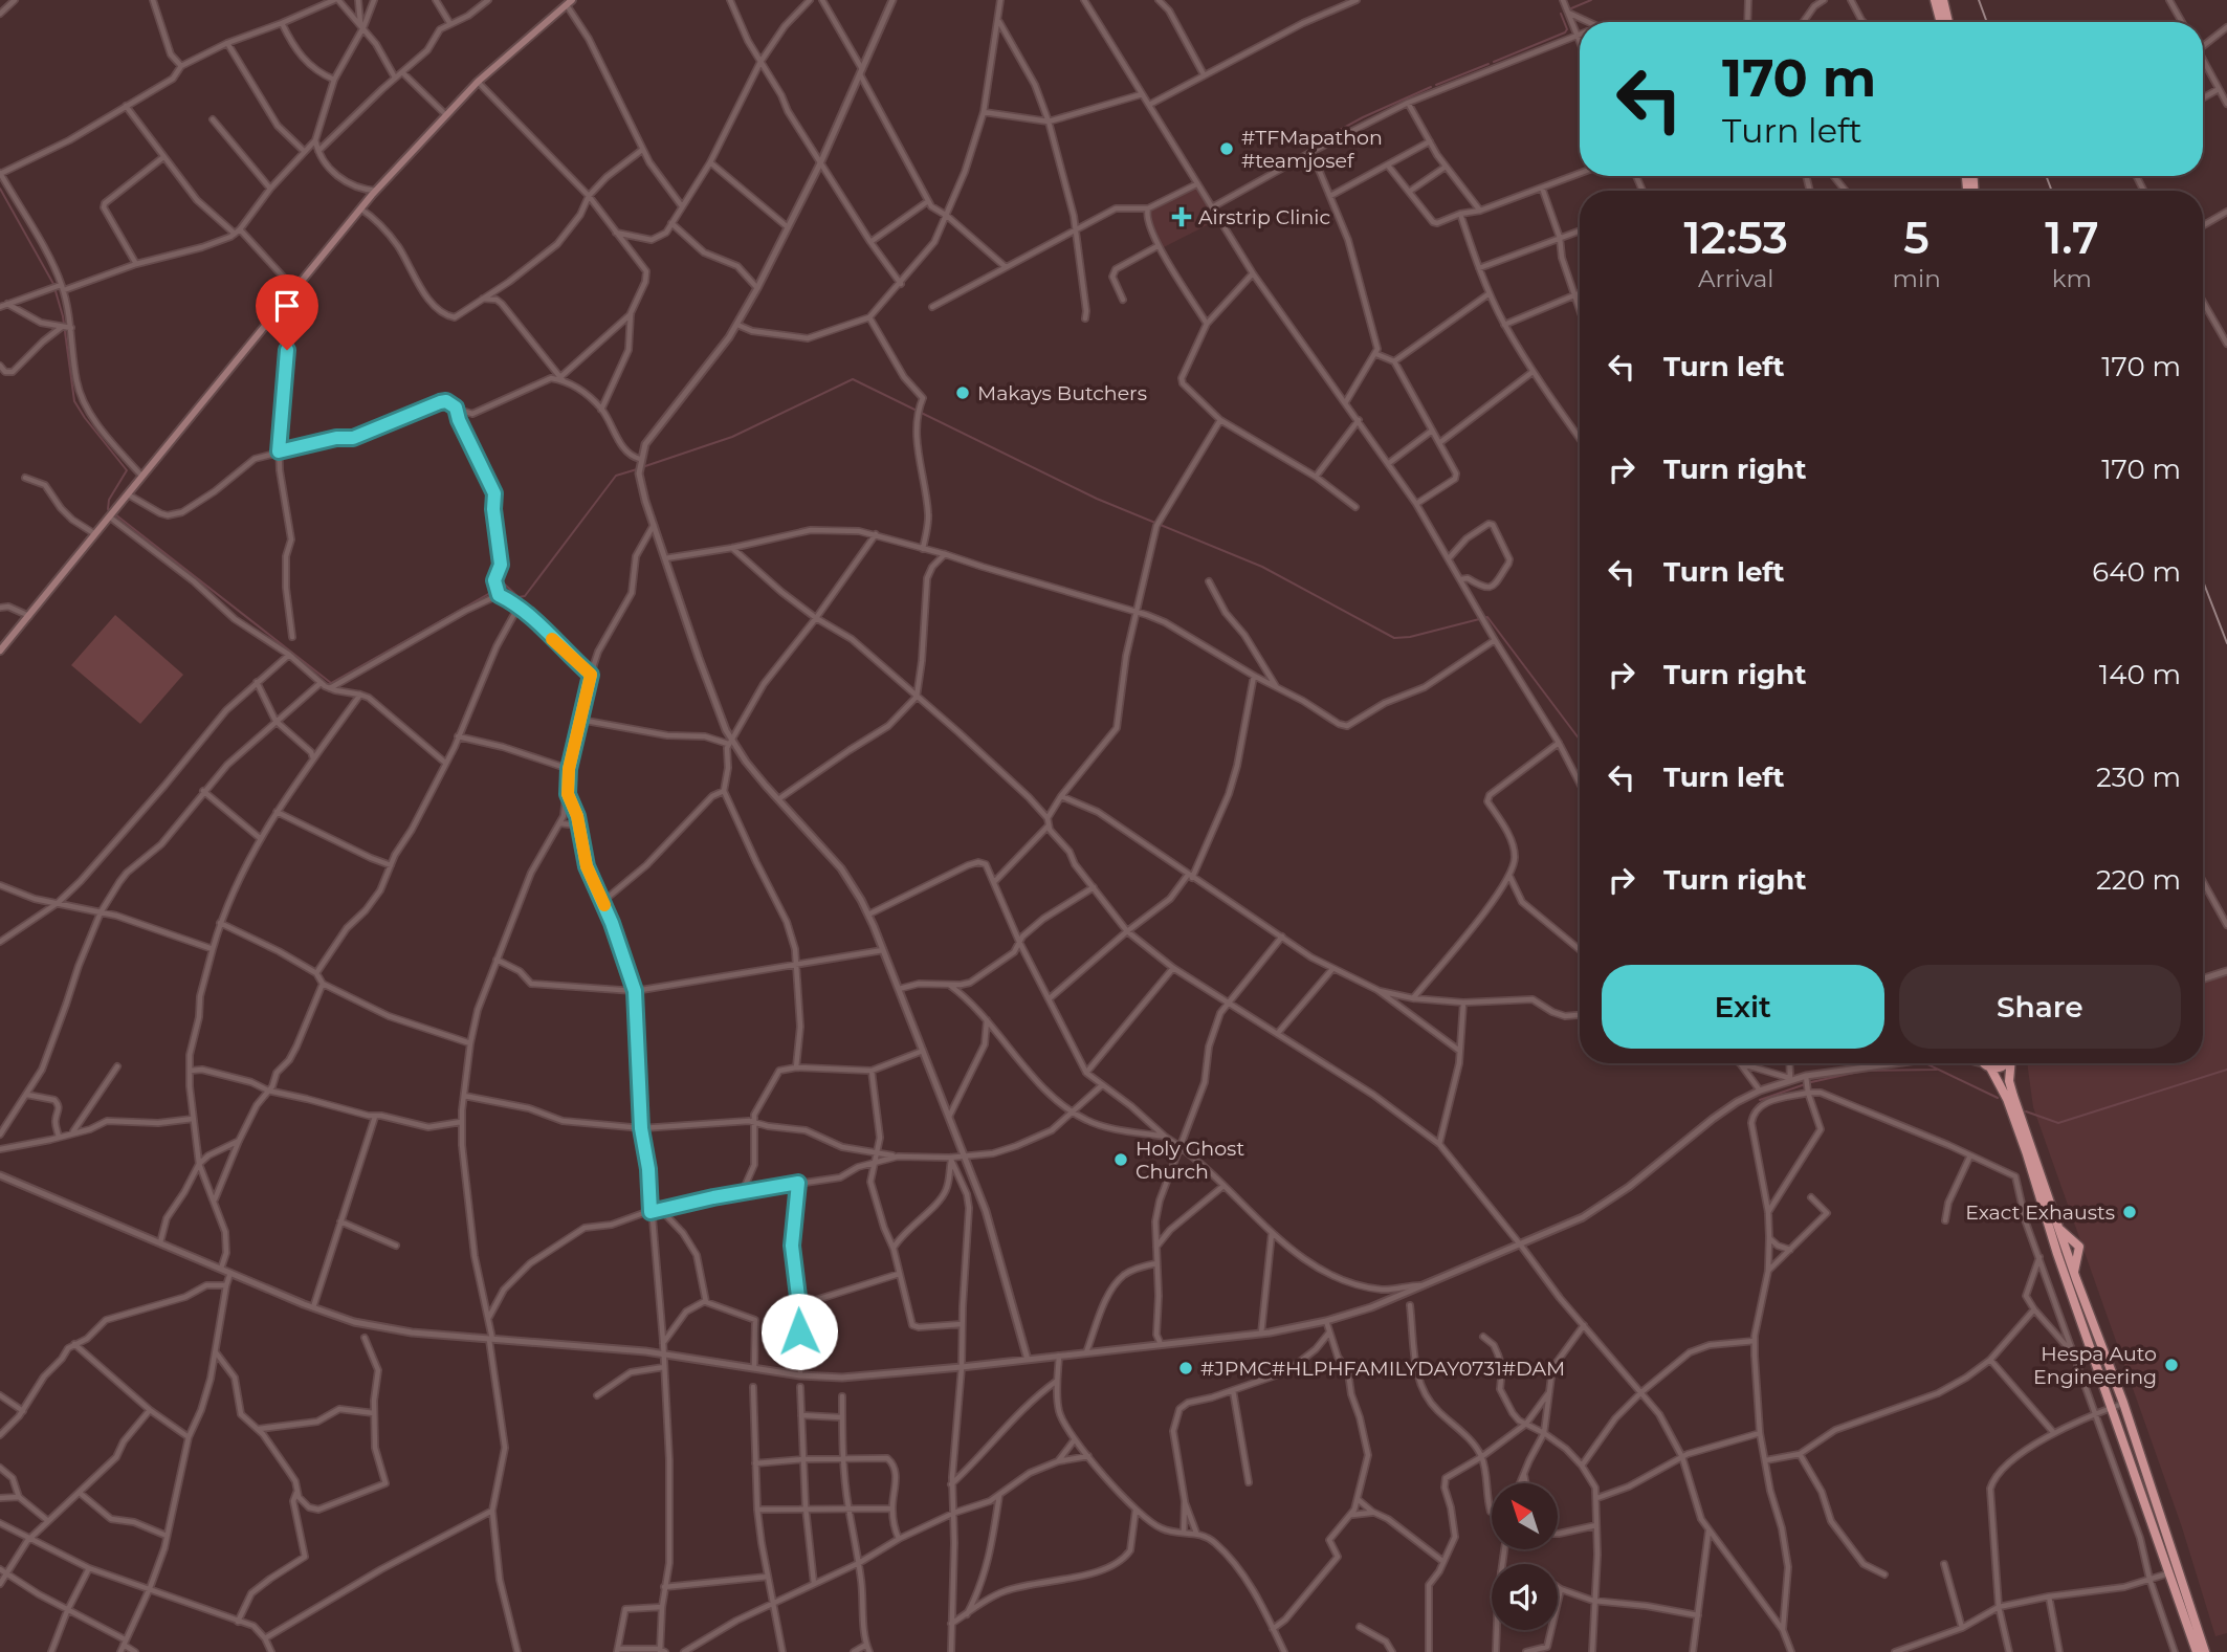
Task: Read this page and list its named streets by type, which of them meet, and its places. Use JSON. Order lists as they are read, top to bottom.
{
  "places": {
    "other": [
      "#TFMapathon #teamjosef",
      "Makays Butchers",
      "Holy Ghost Church",
      "Exact Exhausts",
      "Hespa Auto Engineering",
      "#JPMC#HLPHFAMILYDAY0731#DAM"
    ],
    "health": ["Airstrip Clinic"]
  },
  "north": "top left",
  "page": {
    "turn": ["170 m", "Turn left"],
    "eta": [
      "12:53",
      "Arrival",
      "5",
      "min",
      "1.7",
      "km"
    ],
    "list": [
      {
        "name": "Turn left",
        "value": "170 m"
      },
      {
        "name": "Turn right",
        "value": "170 m"
      },
      {
        "name": "Turn left",
        "value": "640 m"
      },
      {
        "name": "Turn right",
        "value": "140 m"
      },
      {
        "name": "Turn left",
        "value": "230 m"
      },
      {
        "name": "Turn right",
        "value": "220 m"
      }
    ],
    "buttons": ["Exit", "Share"]
  }
}
